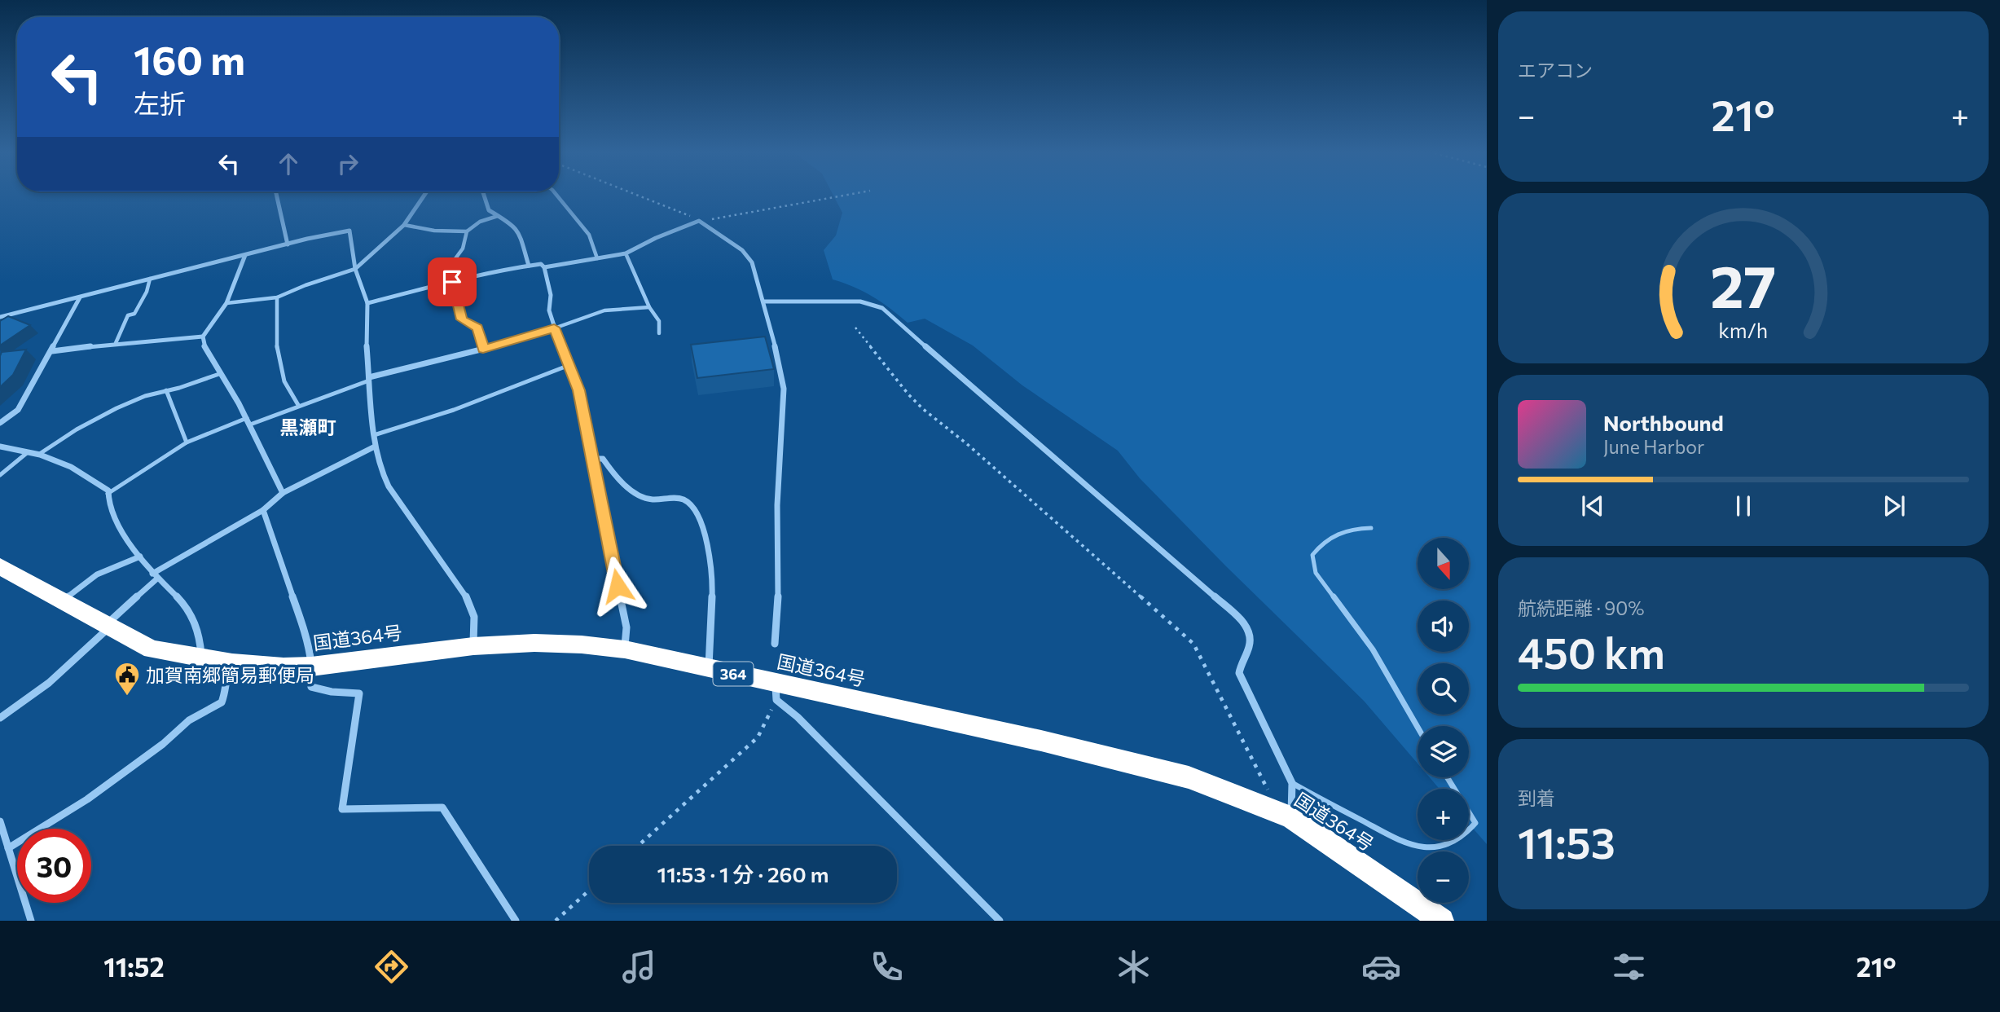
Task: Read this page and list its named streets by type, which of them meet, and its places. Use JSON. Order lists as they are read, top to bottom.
{
  "streets": {
    "highway": ["国道364号", "364"]
  },
  "districts": ["黒瀬町"],
  "places": {
    "public building": ["加賀南郷簡易郵便局"]
  },
  "north": "bottom",
  "page": {
    "tile": [
      "エアコン",
      ["航続距離 · 90%", "450 km"],
      ["到着", "11:53"]
    ],
    "turn": ["160 m", "左折"],
    "heat": ["−", "21°", "+"],
    "song": ["Northbound", "June Harbor"],
    "map_buttons": ["+", "−"],
    "limit": "30",
    "trip": "11:53 · 1 分 · 260 m",
    "tabs": ["11:52", "21°"],
    "gauge": ["27", "km/h"]
  }
}
